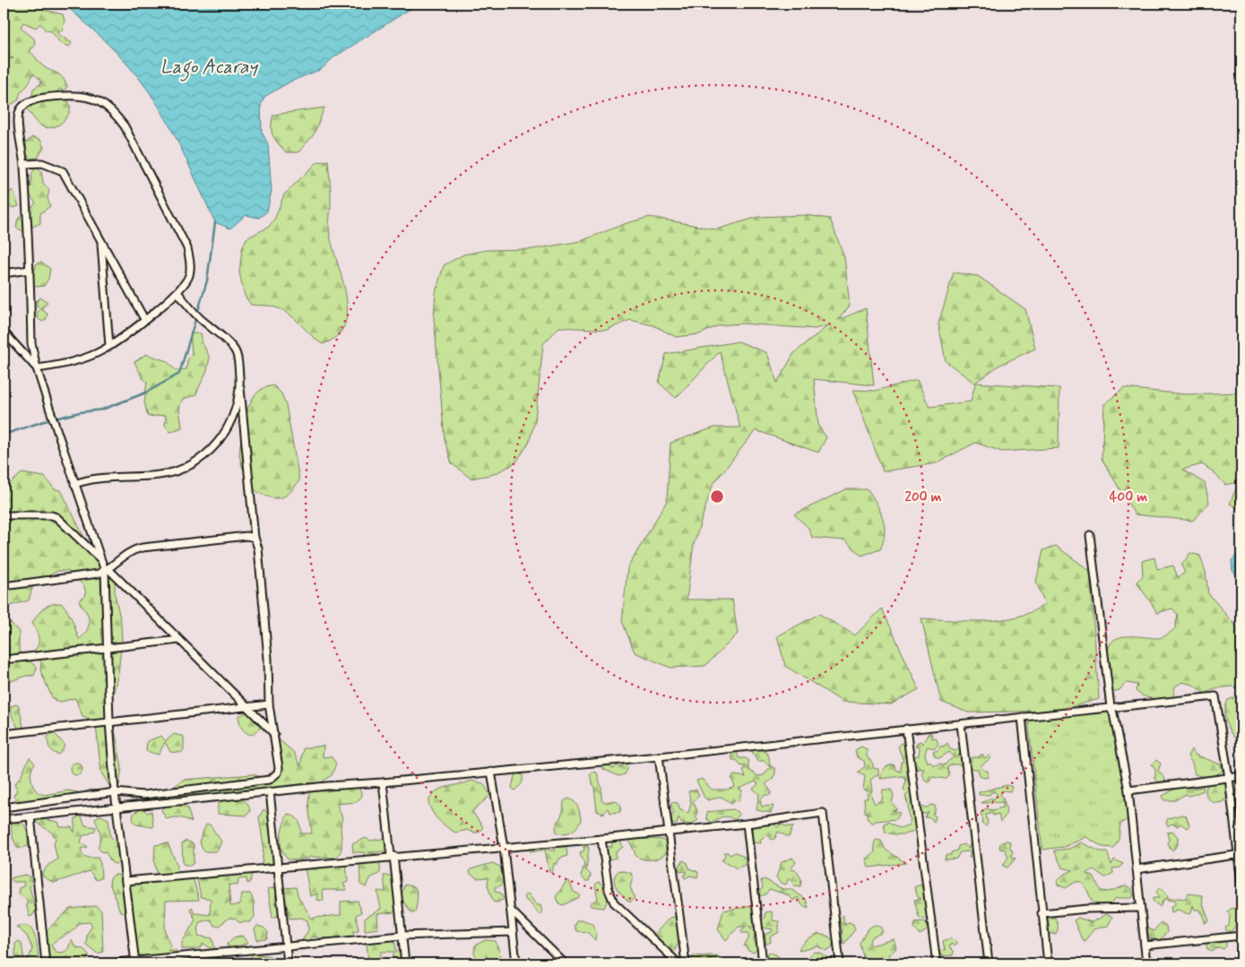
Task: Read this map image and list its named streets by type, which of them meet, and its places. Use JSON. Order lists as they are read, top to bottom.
{
  "water": ["Lago Acaray"],
  "rings": ["200 m", "400 m"]
}
